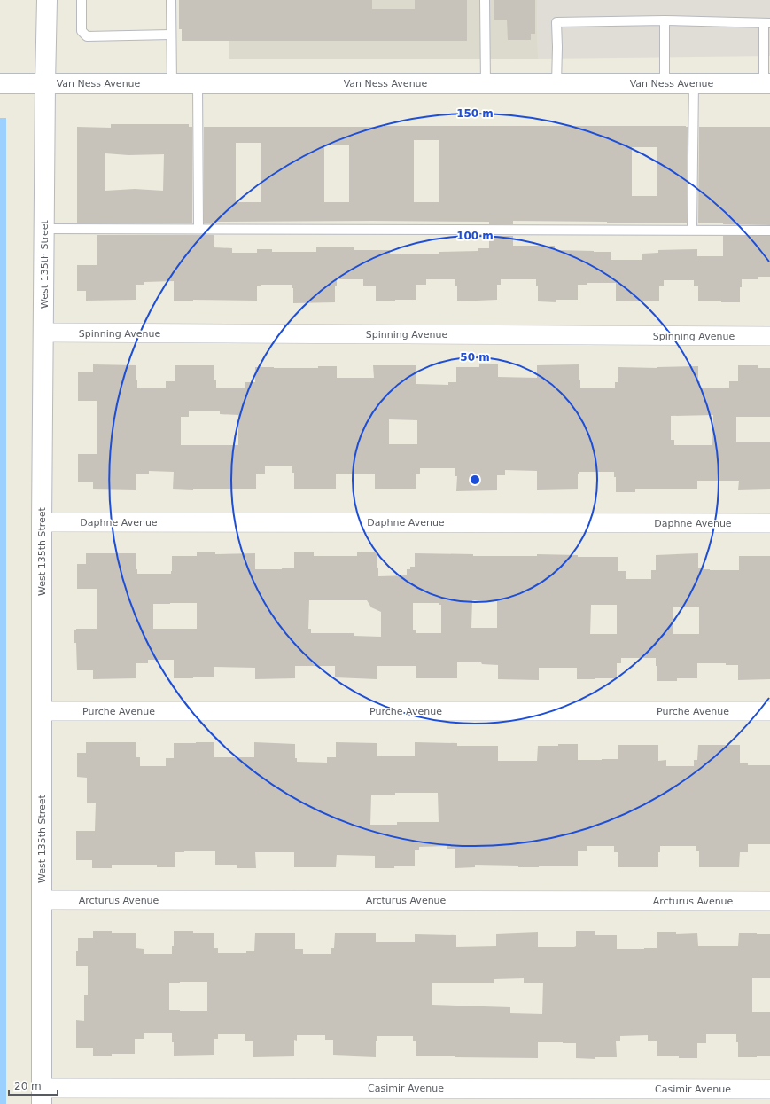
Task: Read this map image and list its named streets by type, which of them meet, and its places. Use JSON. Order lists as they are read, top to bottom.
{
  "streets": {
    "street": [
      "Van Ness Avenue",
      "West 135th Street",
      "Spinning Avenue",
      "Daphne Avenue",
      "Purche Avenue",
      "Arcturus Avenue",
      "Casimir Avenue"
    ]
  },
  "crossings": [
    ["Van Ness Avenue", "West 135th Street"],
    ["West 135th Street", "Spinning Avenue"],
    ["West 135th Street", "Daphne Avenue"],
    ["West 135th Street", "Purche Avenue"],
    ["West 135th Street", "Arcturus Avenue"],
    ["West 135th Street", "Casimir Avenue"]
  ],
  "scale_bar": "20 m",
  "rings": ["150 m", "100 m", "50 m"]
}
